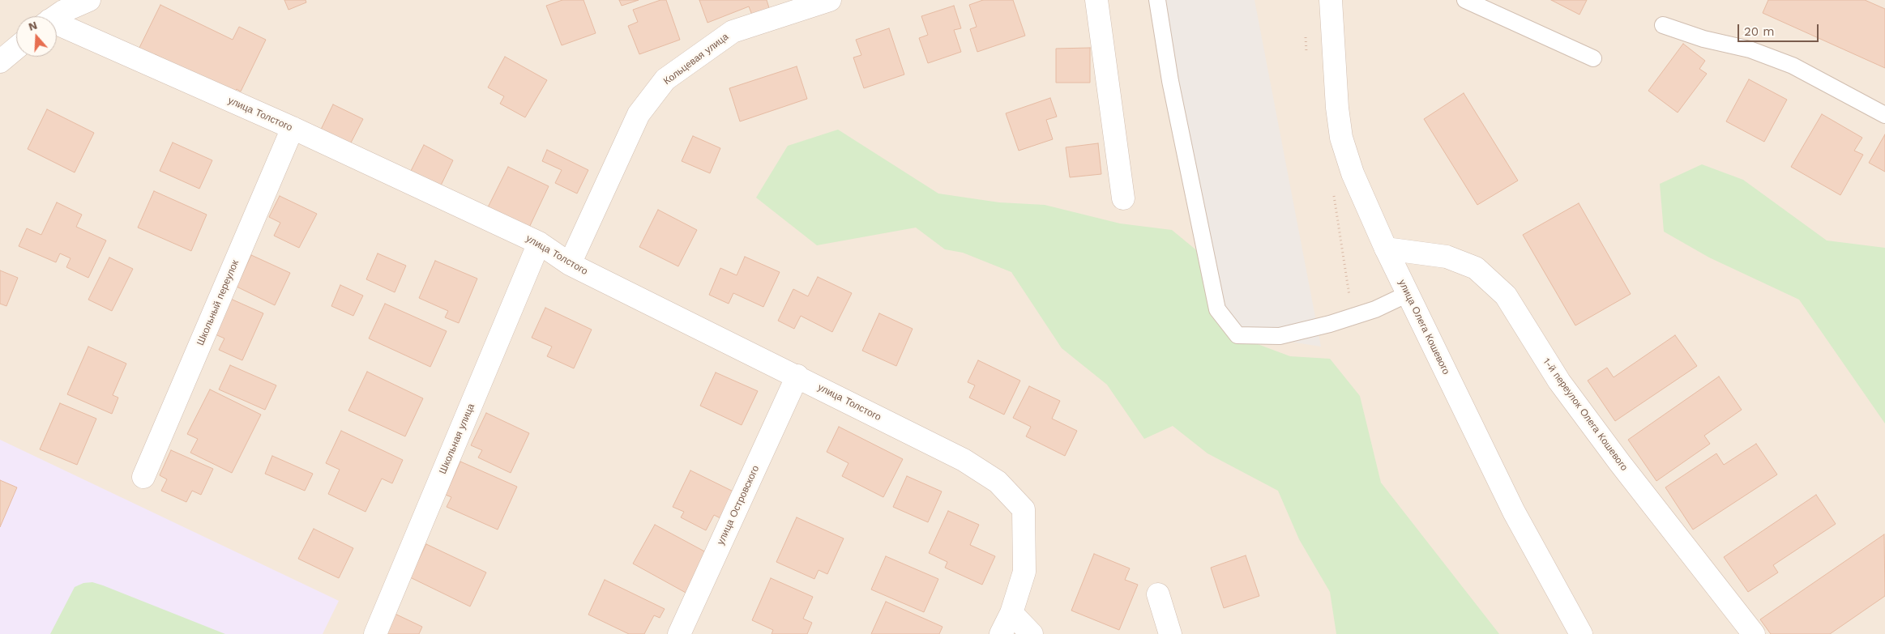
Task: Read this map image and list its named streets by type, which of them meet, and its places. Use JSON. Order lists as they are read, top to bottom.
{
  "streets": {
    "street": [
      "Кольцевая улица",
      "улица Толстого",
      "Школьный переулок",
      "улица Олега Кошевого",
      "1-й переулок Олега Кошевого",
      "Школьная улица",
      "улица Островского"
    ]
  },
  "crossings": [
    ["Кольцевая улица", "улица Толстого"],
    ["улица Толстого", "Школьный переулок"],
    ["улица Толстого", "Школьная улица"],
    ["улица Толстого", "улица Островского"],
    ["улица Олега Кошевого", "1-й переулок Олега Кошевого"]
  ],
  "scale_bar": "20 m",
  "north": "top"
}
